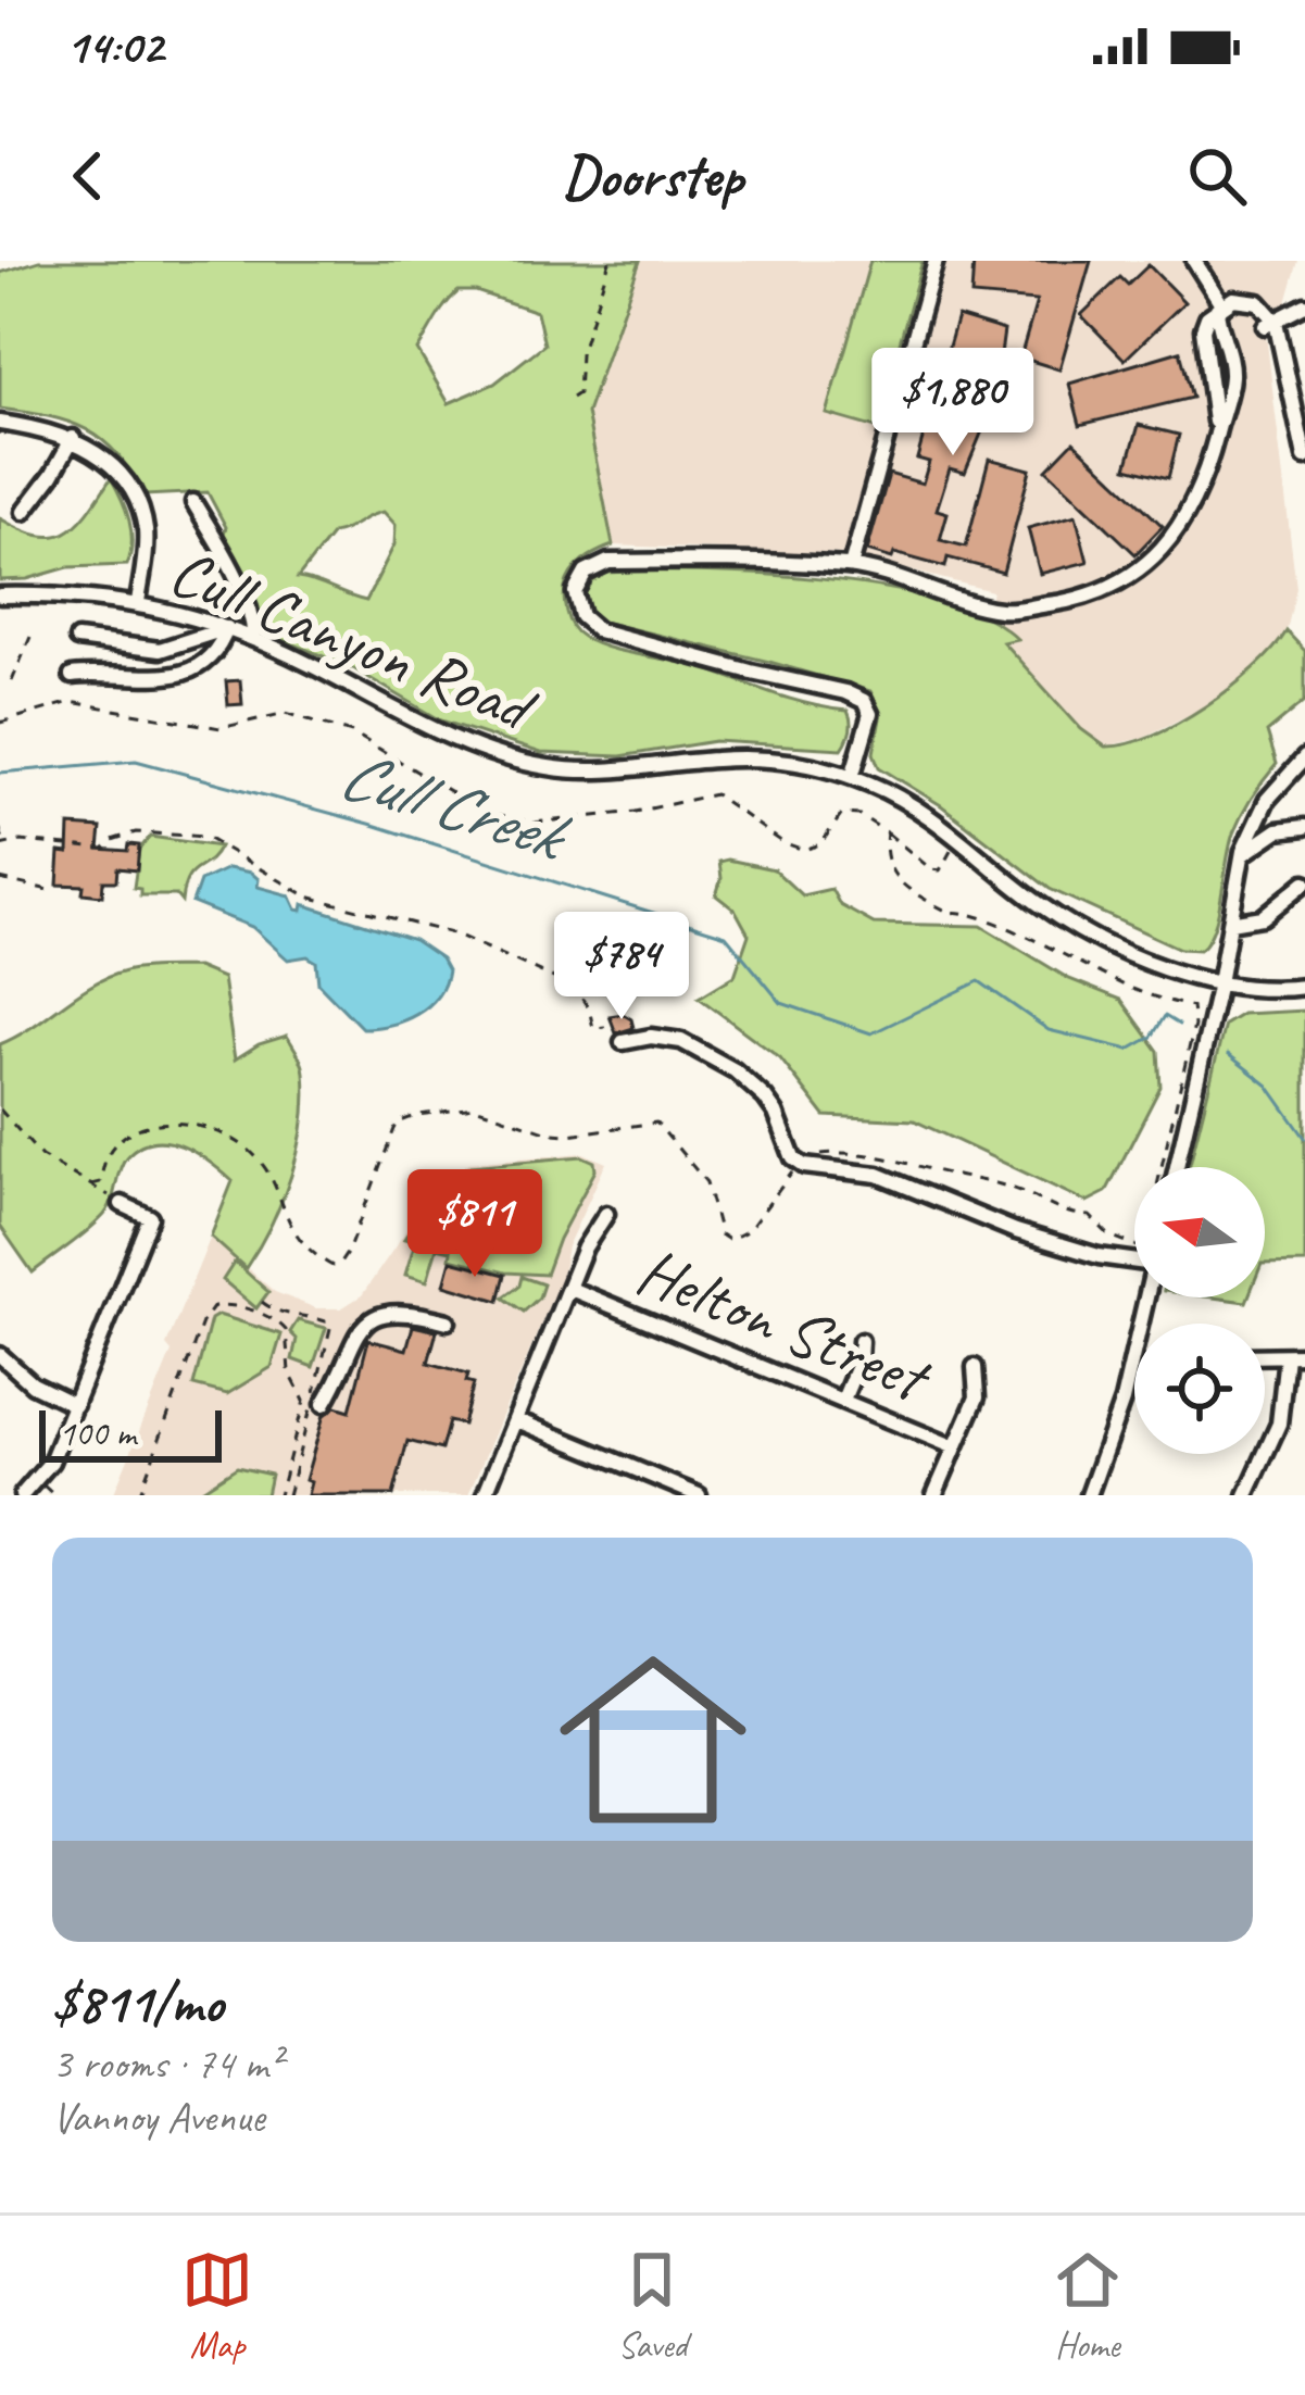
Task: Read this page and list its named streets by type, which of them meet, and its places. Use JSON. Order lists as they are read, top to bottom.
{
  "streets": {
    "street": ["Cull Canyon Road", "Helton Street"]
  },
  "water": ["Cull Creek"],
  "scale_bar": "100 m",
  "north": "left",
  "page": {
    "status": "14:02",
    "header": "Doorstep",
    "price": ["$1,880", "$784", "$811"],
    "scale": "100 m",
    "list": [
      {
        "name": "$811/mo",
        "note": "3 rooms · 74 m² · Vannoy Avenue"
      }
    ],
    "tabs": ["Map", "Saved", "Home"]
  }
}
